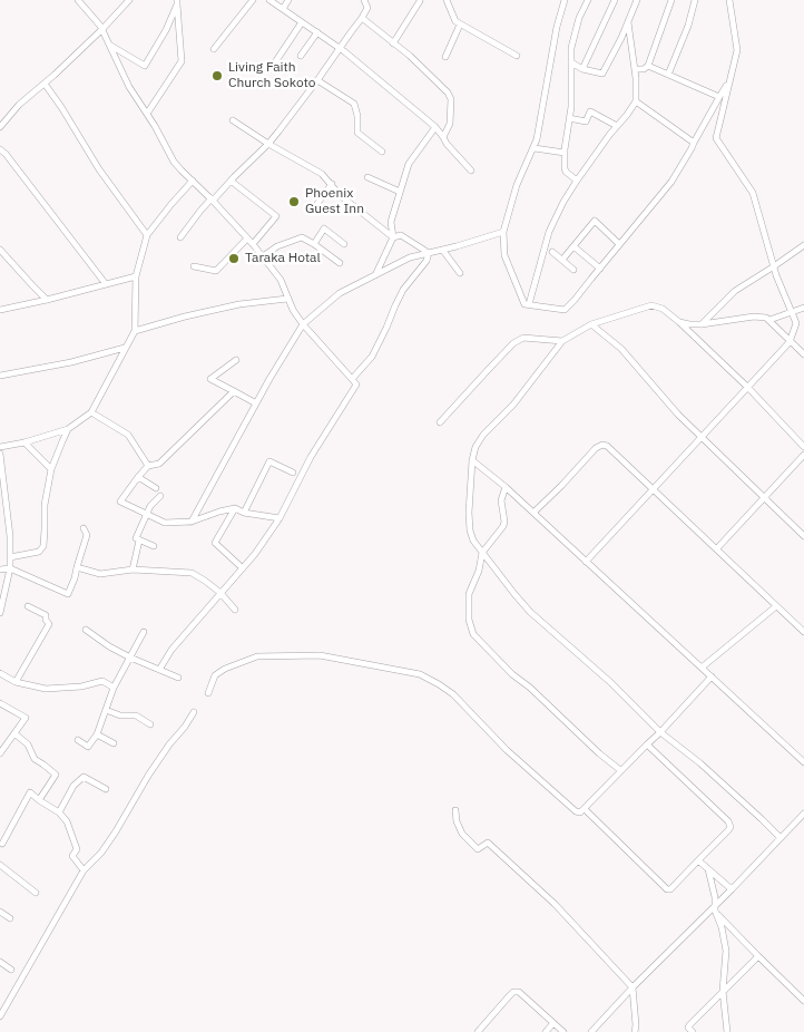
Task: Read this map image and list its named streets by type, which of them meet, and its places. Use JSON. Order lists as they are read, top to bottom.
{
  "places": ["Living Faith Church Sokoto", "Phoenix Guest Inn", "Taraka Hotal"]
}
